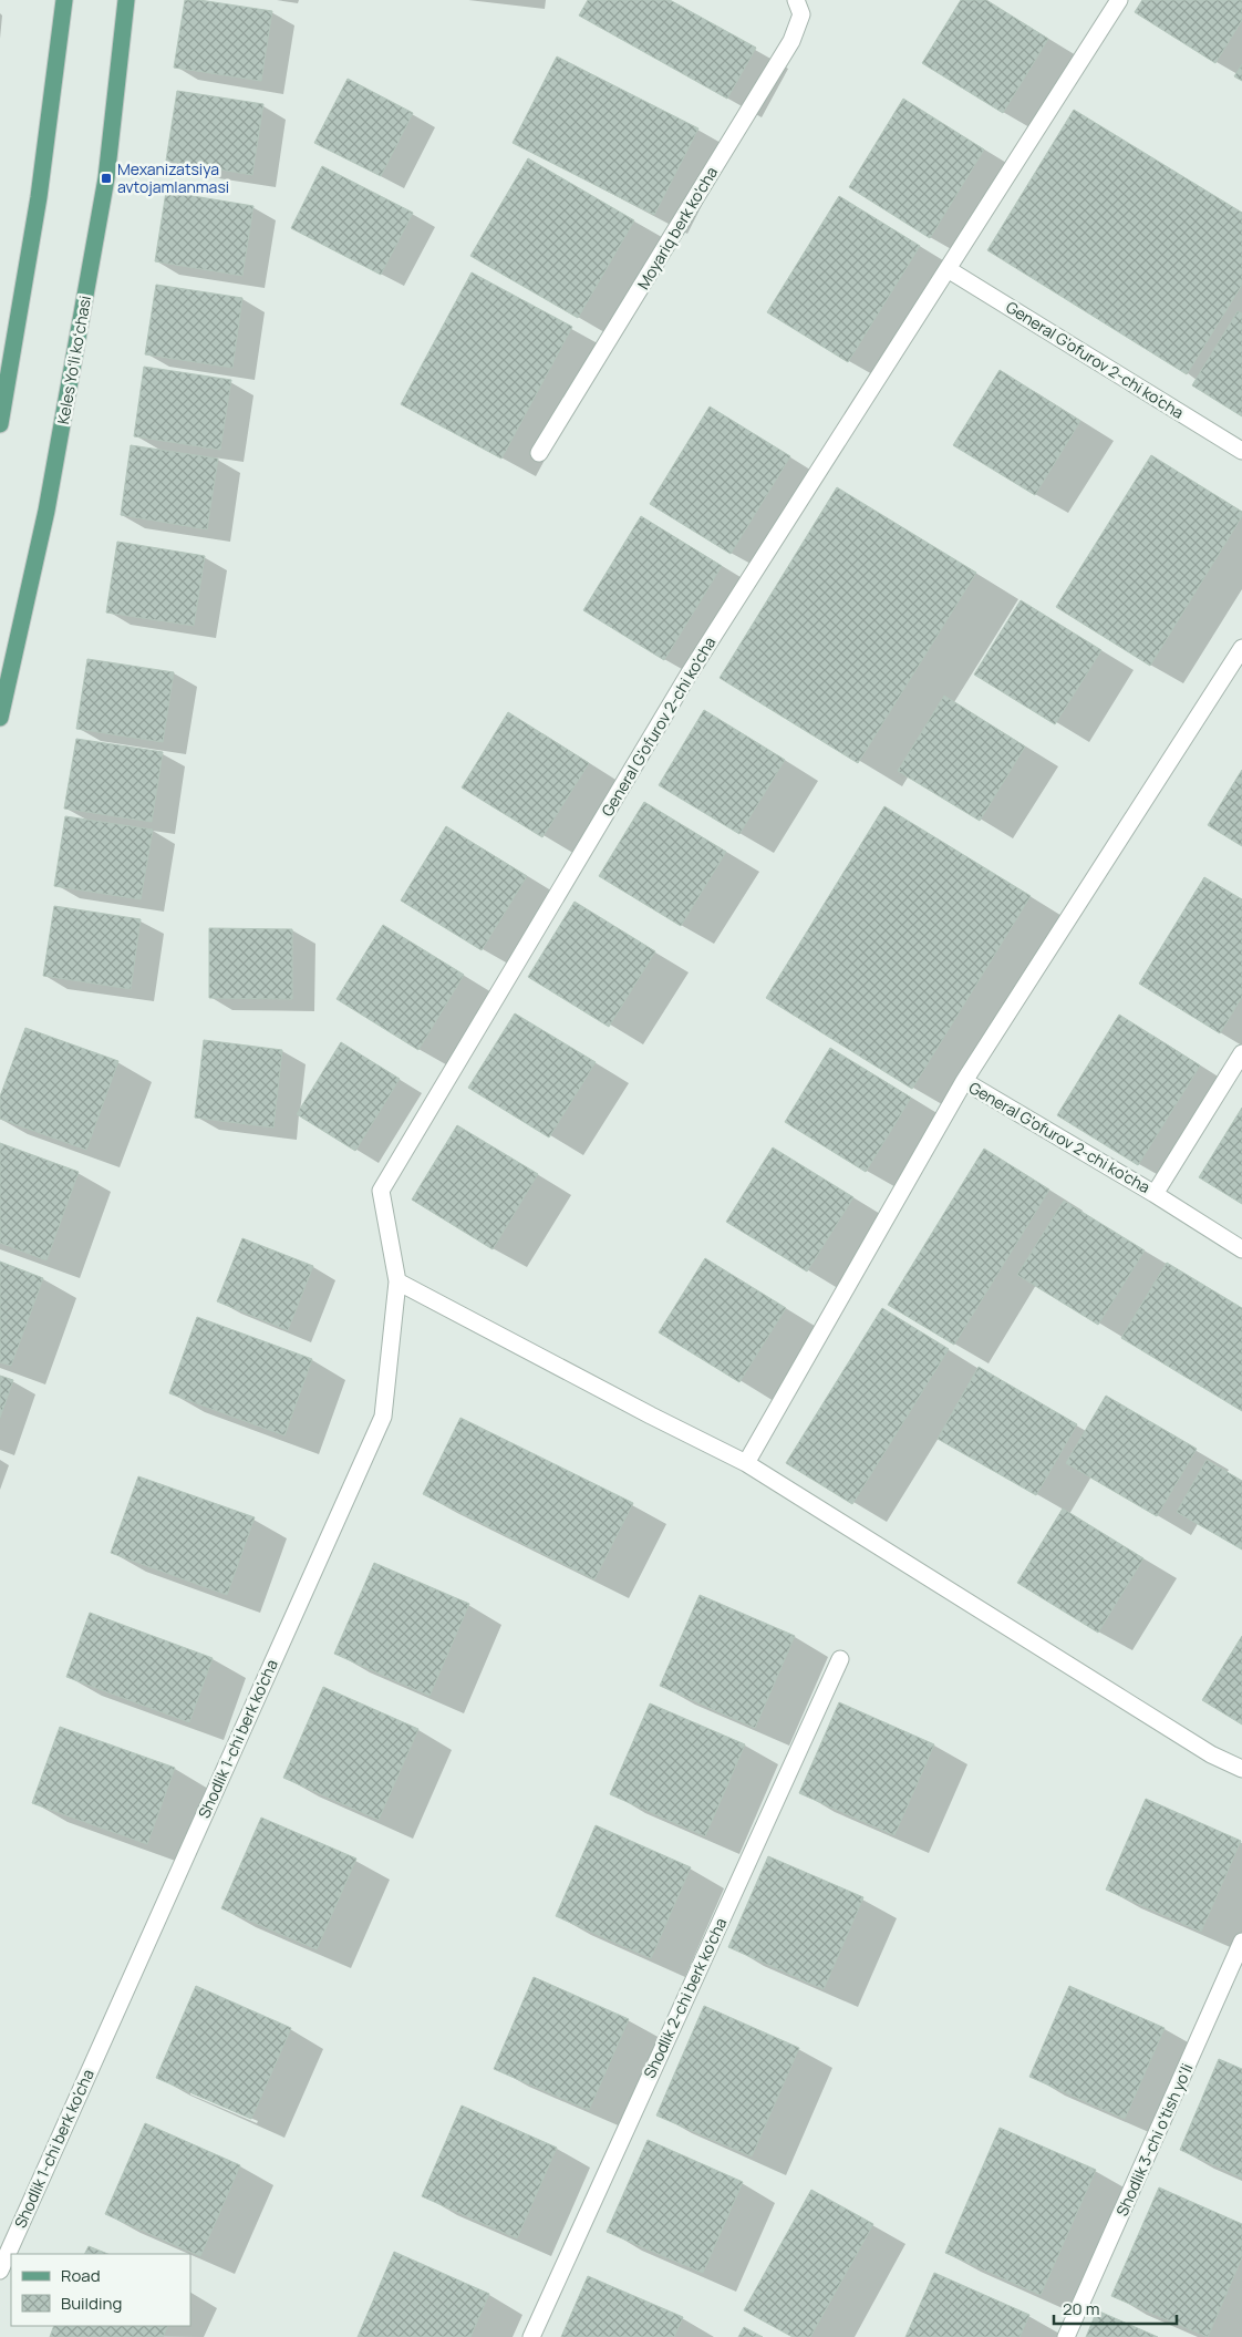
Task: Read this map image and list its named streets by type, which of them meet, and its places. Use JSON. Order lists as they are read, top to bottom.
{
  "streets": {
    "main road": ["Keles Yoʻli koʻchasi"],
    "street": [
      "Moyariq berk ko'cha",
      "General G'ofurov 2-chi ko'cha",
      "Shodlik 1-chi berk ko'cha",
      "Shodlik 2-chi berk ko'cha",
      "Shodlik 3-chi o'tish yo'li"
    ]
  },
  "crossings": [
    ["General G'ofurov 2-chi ko'cha", "Shodlik 1-chi berk ko'cha"]
  ],
  "places": {
    "transit": ["Mexanizatsiya avtojamlanmasi"]
  },
  "legend": ["Road", "Building"],
  "scale_bar": "20 m"
}
